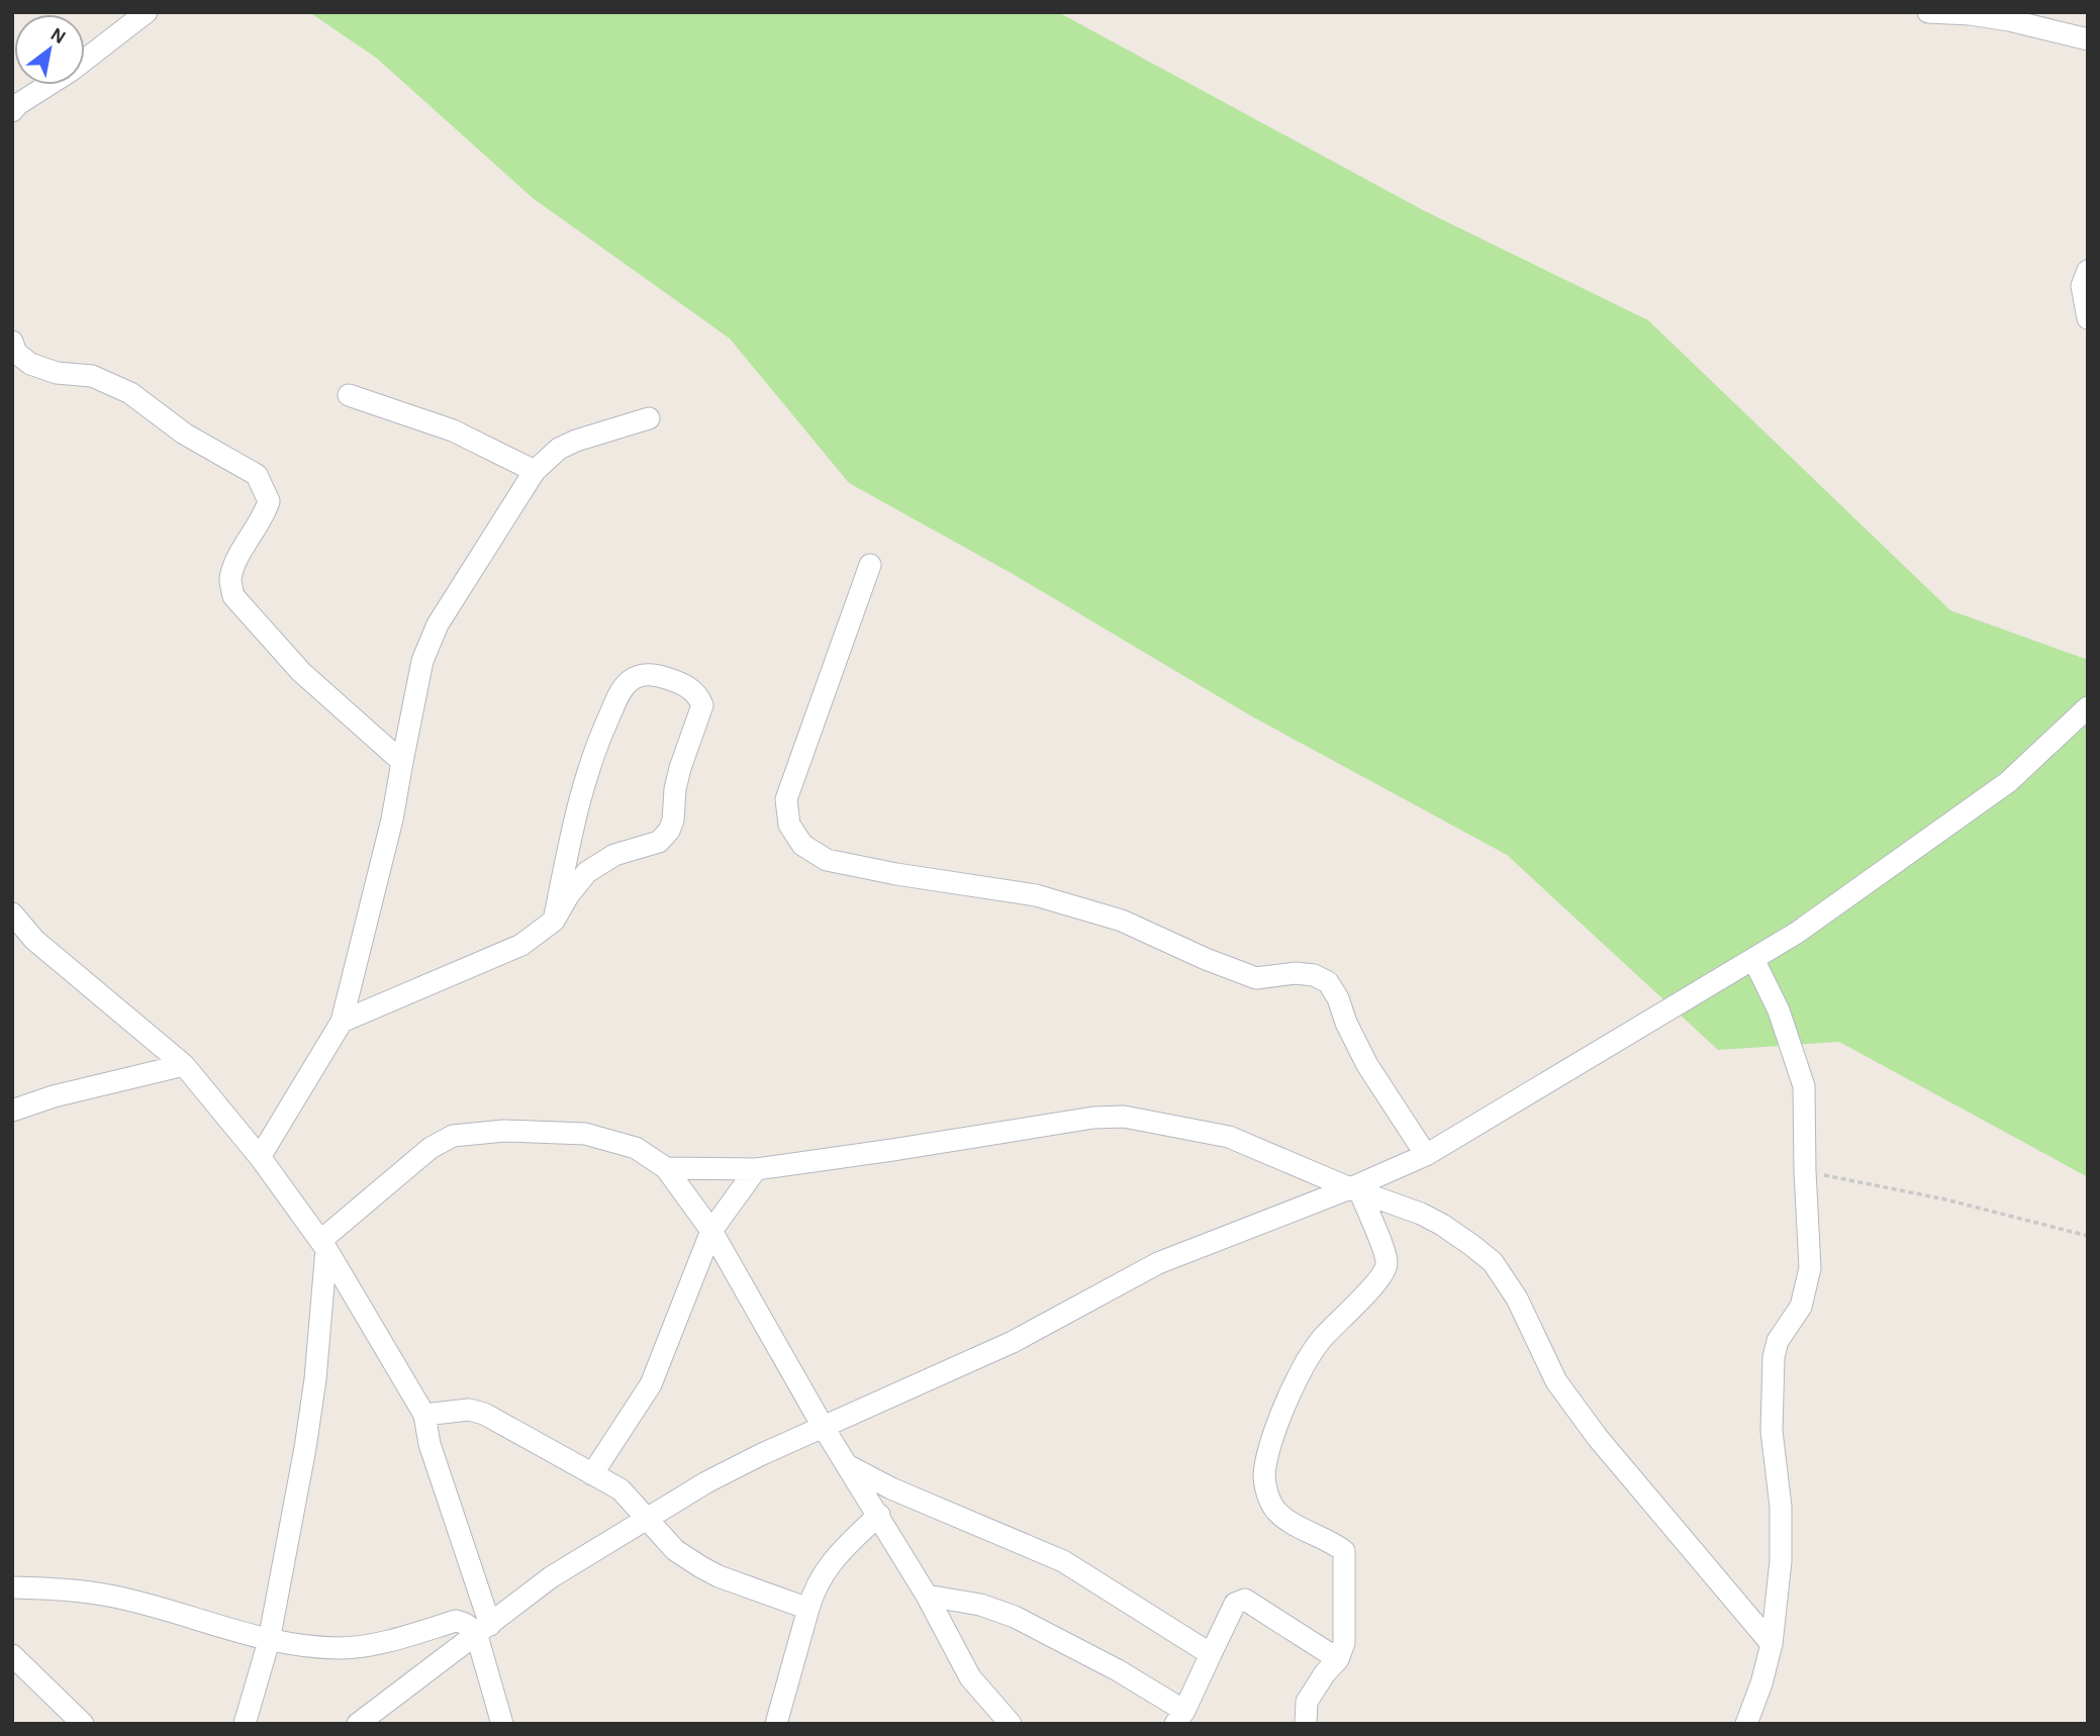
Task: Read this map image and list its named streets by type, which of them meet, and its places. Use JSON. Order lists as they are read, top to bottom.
{
  "north": "top right"
}
